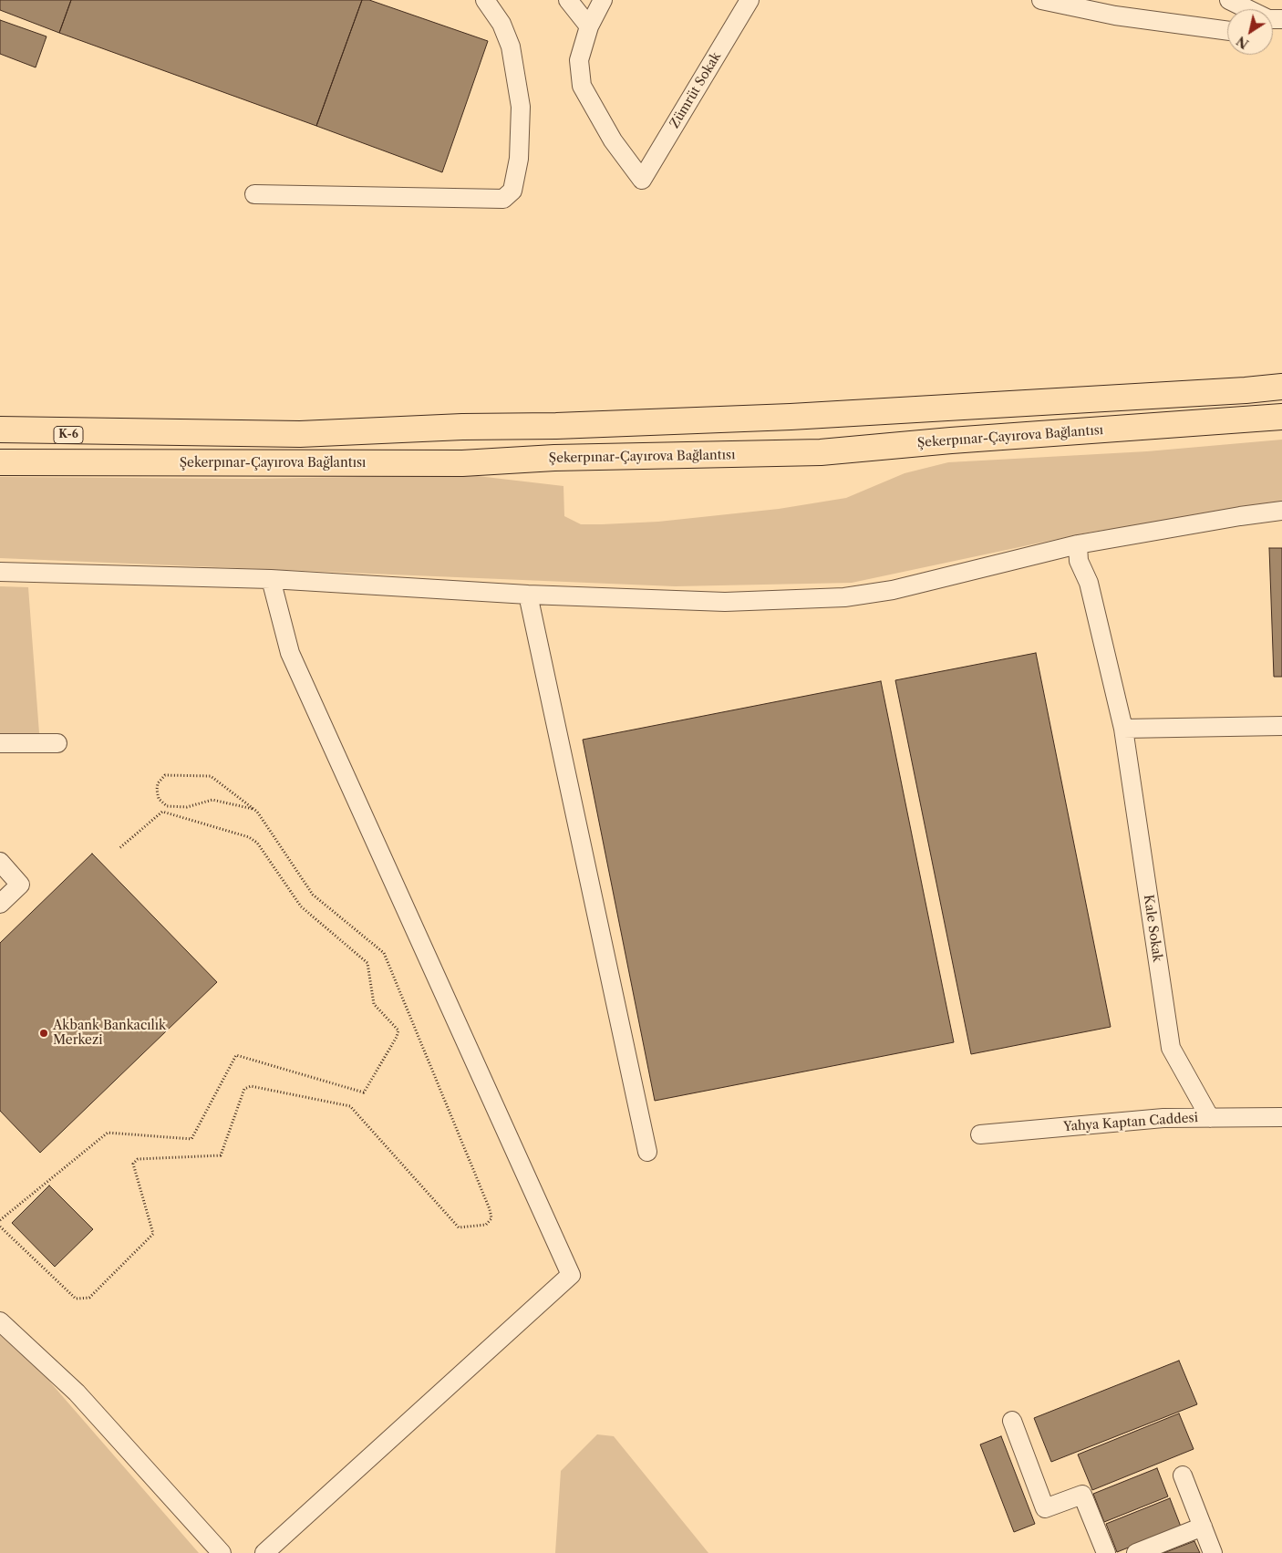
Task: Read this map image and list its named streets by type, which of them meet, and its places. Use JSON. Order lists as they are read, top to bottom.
{
  "streets": {
    "highway": ["K-6", "Şekerpınar-Çayırova Bağlantısı"],
    "street": ["Zümrüt Sokak", "Kale Sokak", "Yahya Kaptan Caddesi"]
  },
  "crossings": [
    ["Kale Sokak", "Yahya Kaptan Caddesi"]
  ],
  "places": ["Akbank Bankacılık Merkezi"],
  "north": "bottom left"
}
